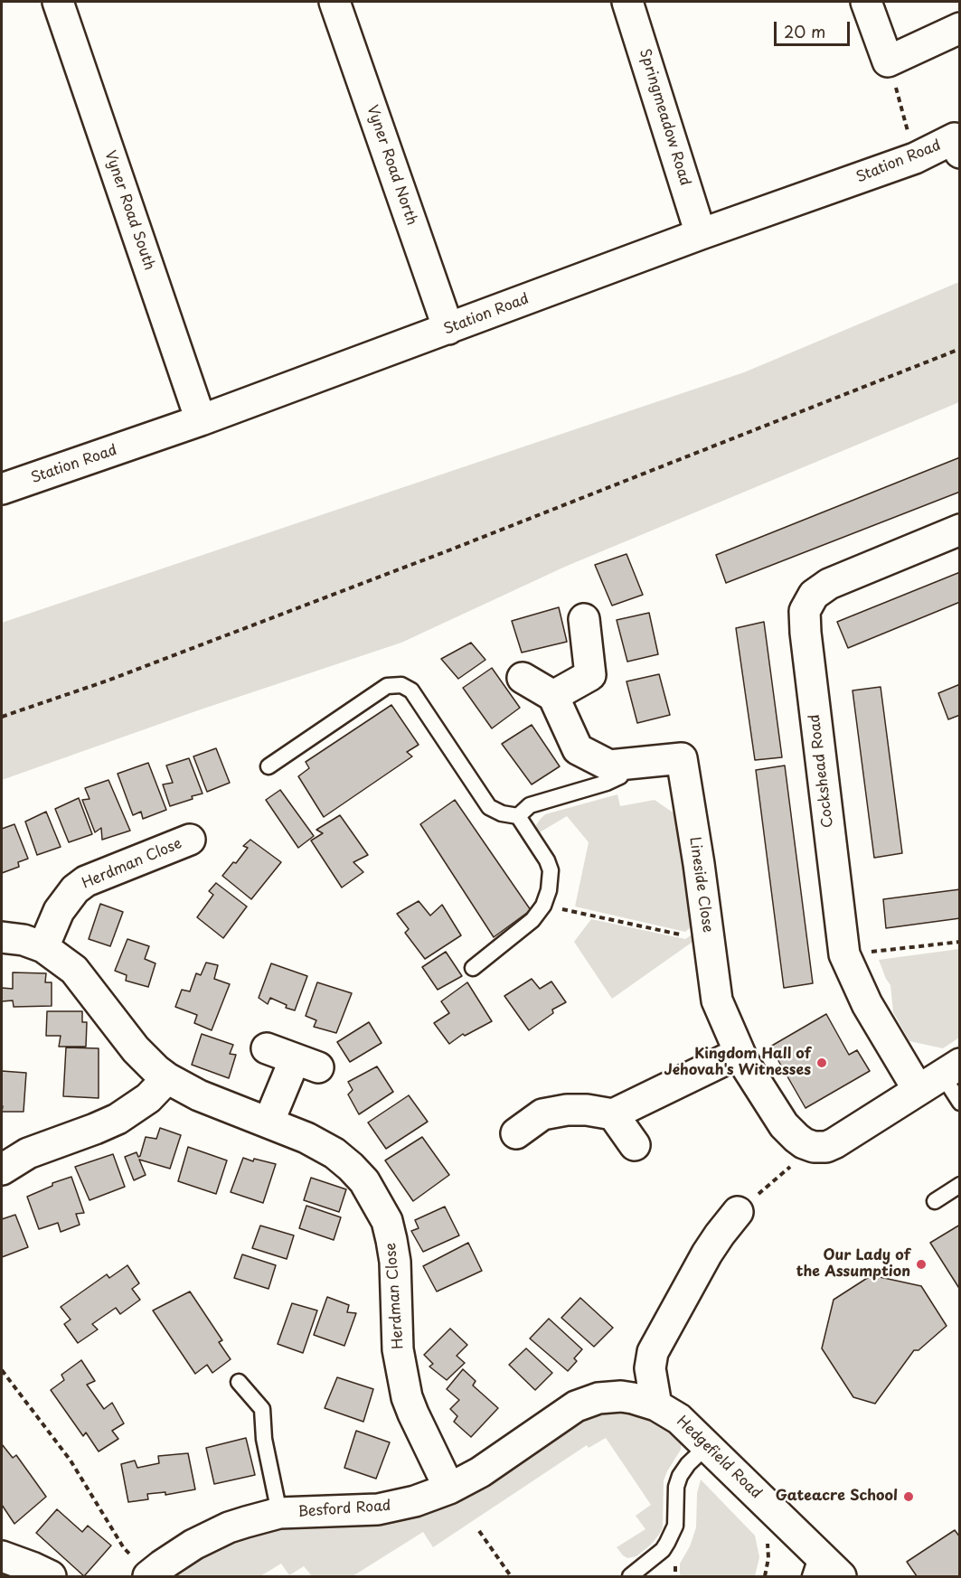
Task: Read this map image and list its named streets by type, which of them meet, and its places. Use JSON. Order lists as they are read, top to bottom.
{
  "streets": {
    "street": [
      "Springmeadow Road",
      "Station Road",
      "Vyner Road North",
      "Vyner Road South",
      "Cockshead Road",
      "Herdman Close",
      "Lineside Close",
      "Hedgefield Road",
      "Besford Road"
    ]
  },
  "crossings": [
    ["Springmeadow Road", "Station Road"],
    ["Station Road", "Vyner Road North"],
    ["Station Road", "Vyner Road South"],
    ["Herdman Close", "Besford Road"],
    ["Hedgefield Road", "Besford Road"]
  ],
  "places": ["Kingdom Hall of Jehovah's Witnesses", "Our Lady of the Assumption", "Gateacre School"],
  "scale_bar": "20 m"
}
